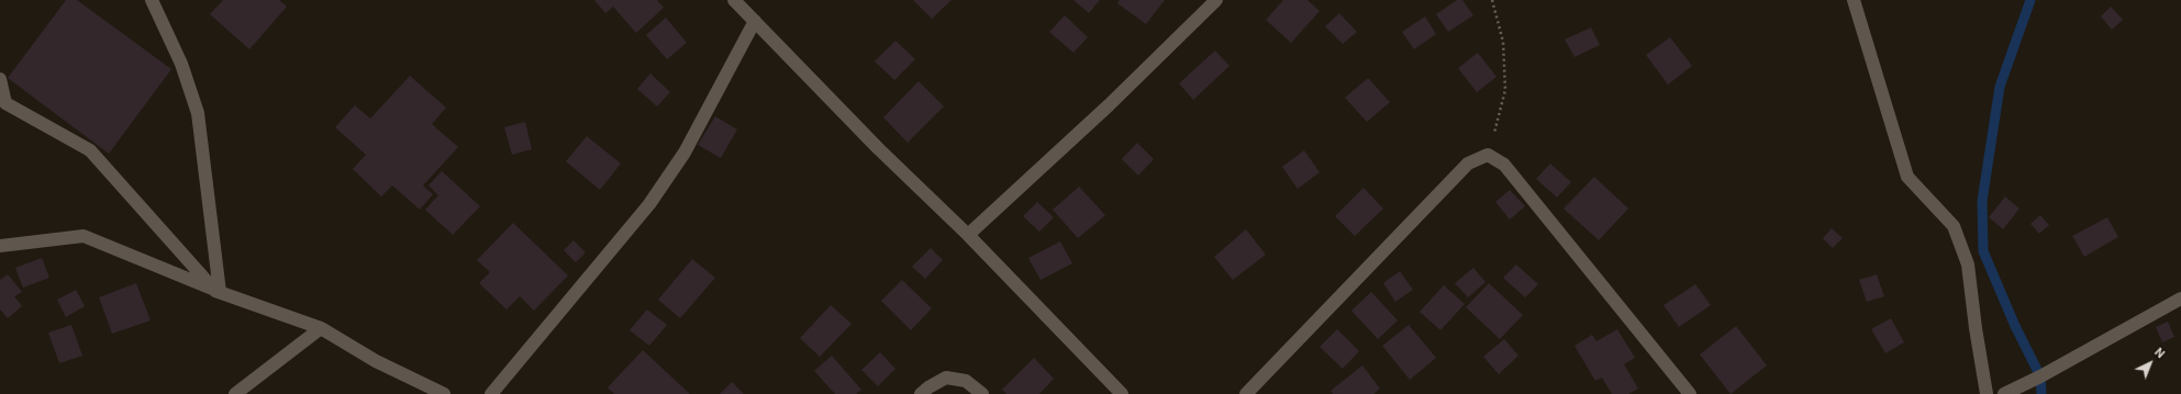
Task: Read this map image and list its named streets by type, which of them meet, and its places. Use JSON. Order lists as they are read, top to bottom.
{
  "north": "top right"
}
